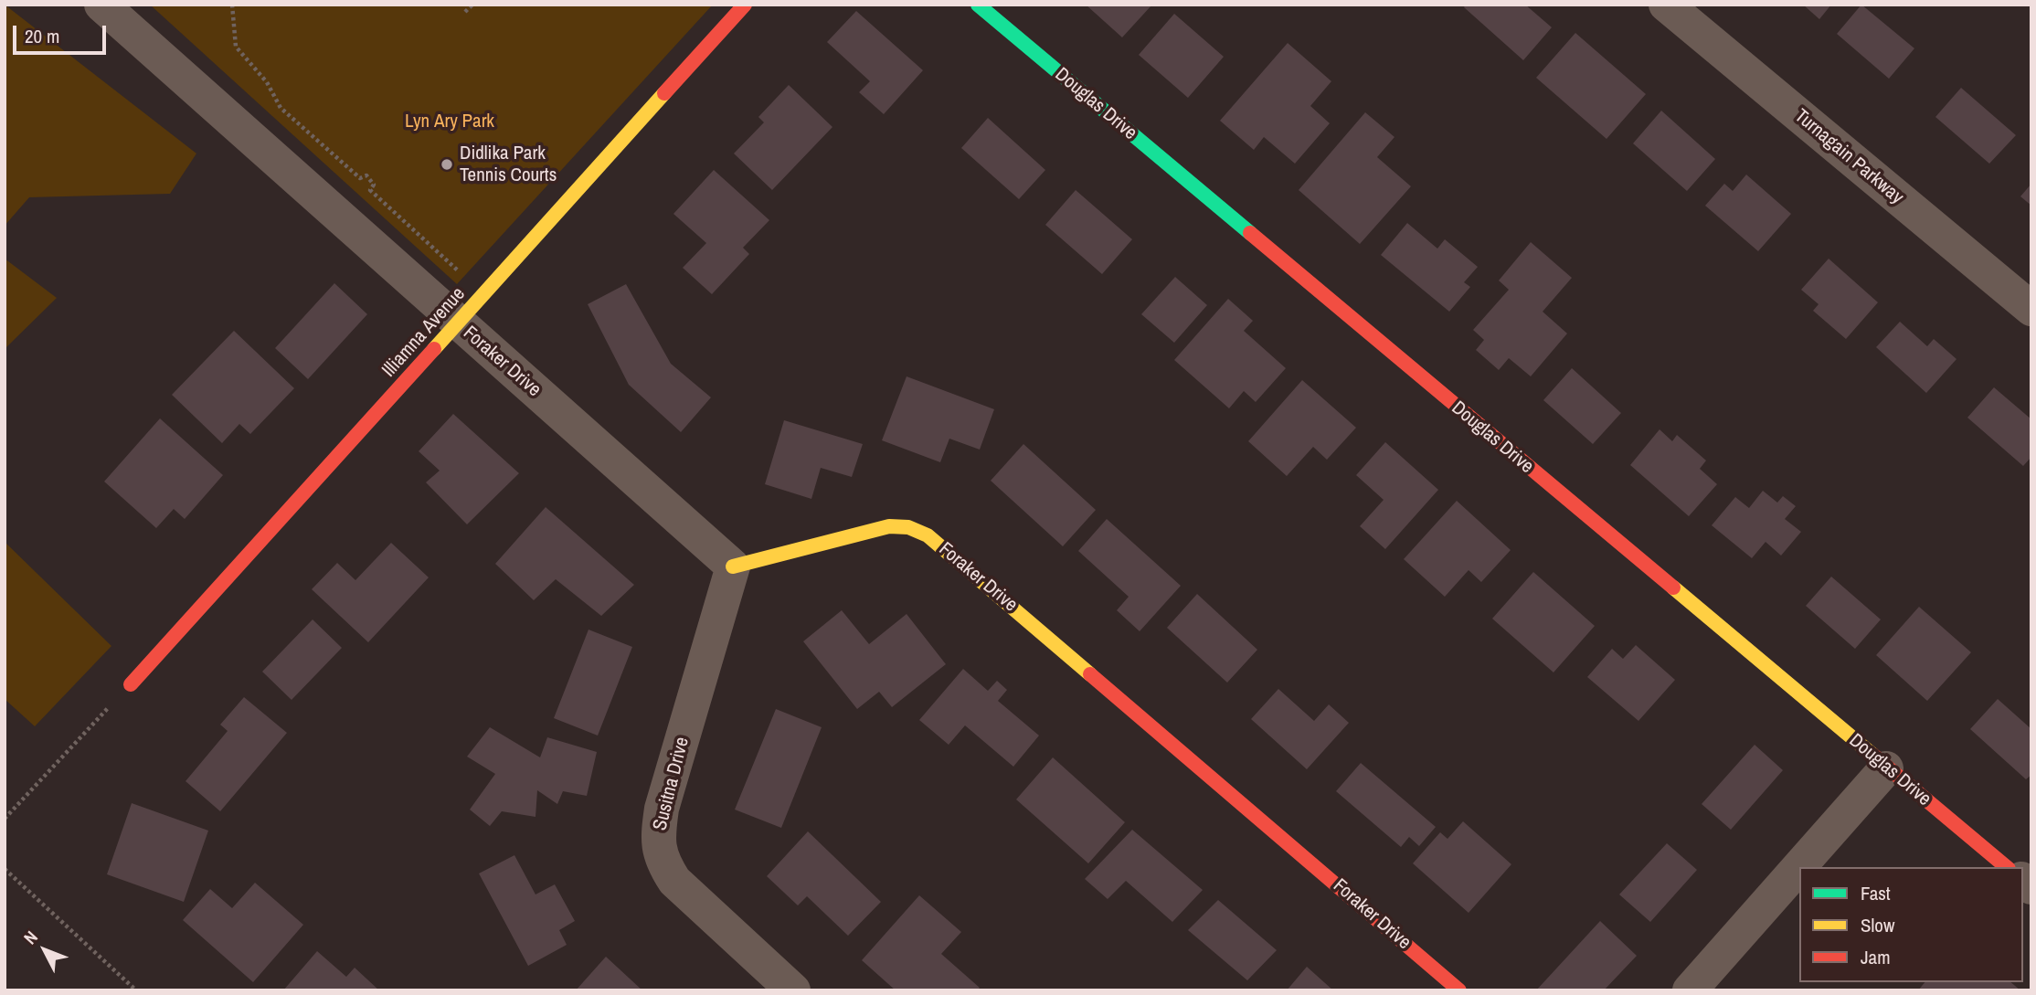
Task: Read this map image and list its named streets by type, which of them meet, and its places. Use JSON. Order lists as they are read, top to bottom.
{
  "streets": {
    "street": [
      "Douglas Drive",
      "Turnagain Parkway",
      "Illiamna Avenue",
      "Foraker Drive",
      "Susitna Drive"
    ]
  },
  "crossings": [
    ["Illiamna Avenue", "Foraker Drive"],
    ["Foraker Drive", "Susitna Drive"]
  ],
  "parks": ["Lyn Ary Park"],
  "places": ["Didlika Park Tennis Courts"],
  "legend": ["Fast", "Slow", "Jam"],
  "scale_bar": "20 m",
  "north": "top left"
}
